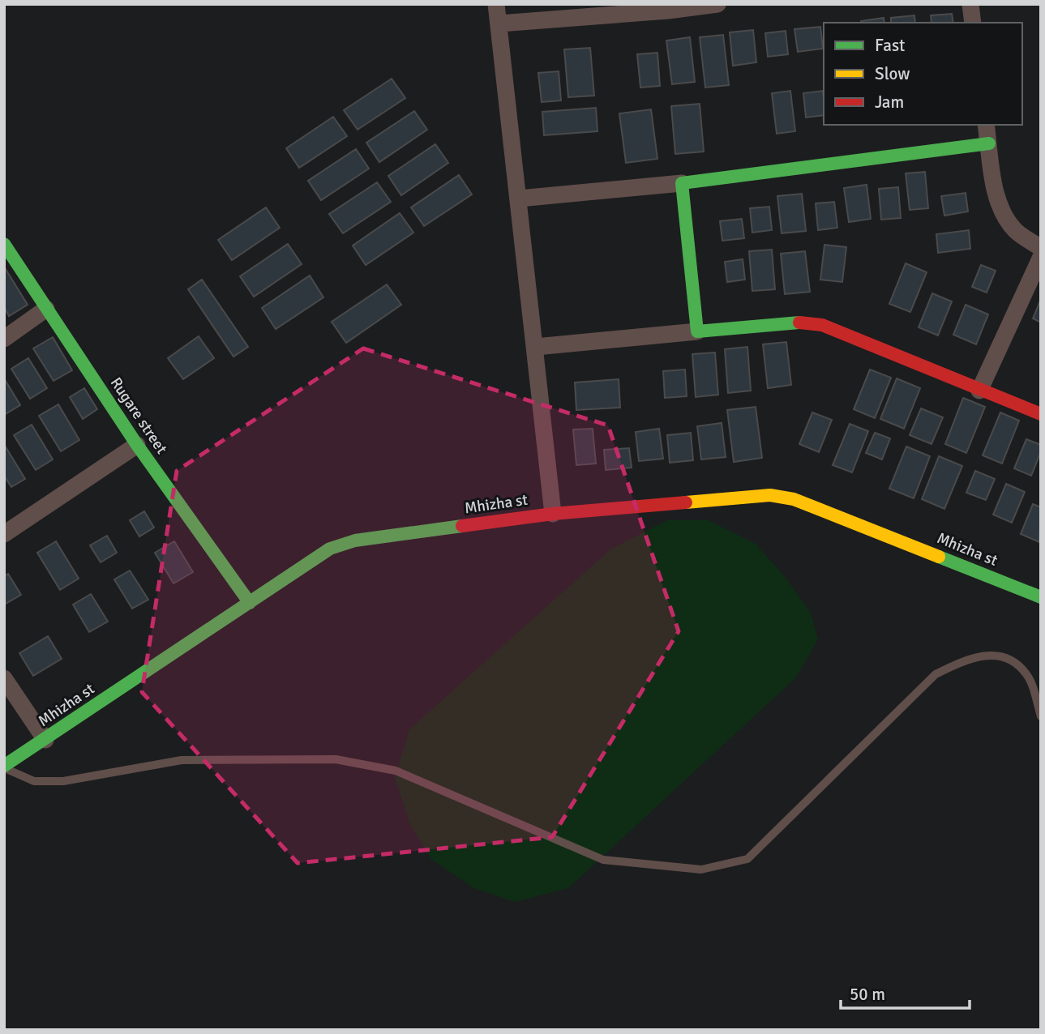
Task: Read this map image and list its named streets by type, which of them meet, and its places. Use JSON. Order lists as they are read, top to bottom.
{
  "streets": {
    "street": ["Rugare street", "Mhizha st"]
  },
  "crossings": [
    ["Rugare street", "Mhizha st"]
  ],
  "legend": ["Fast", "Slow", "Jam"],
  "scale_bar": "50 m"
}
